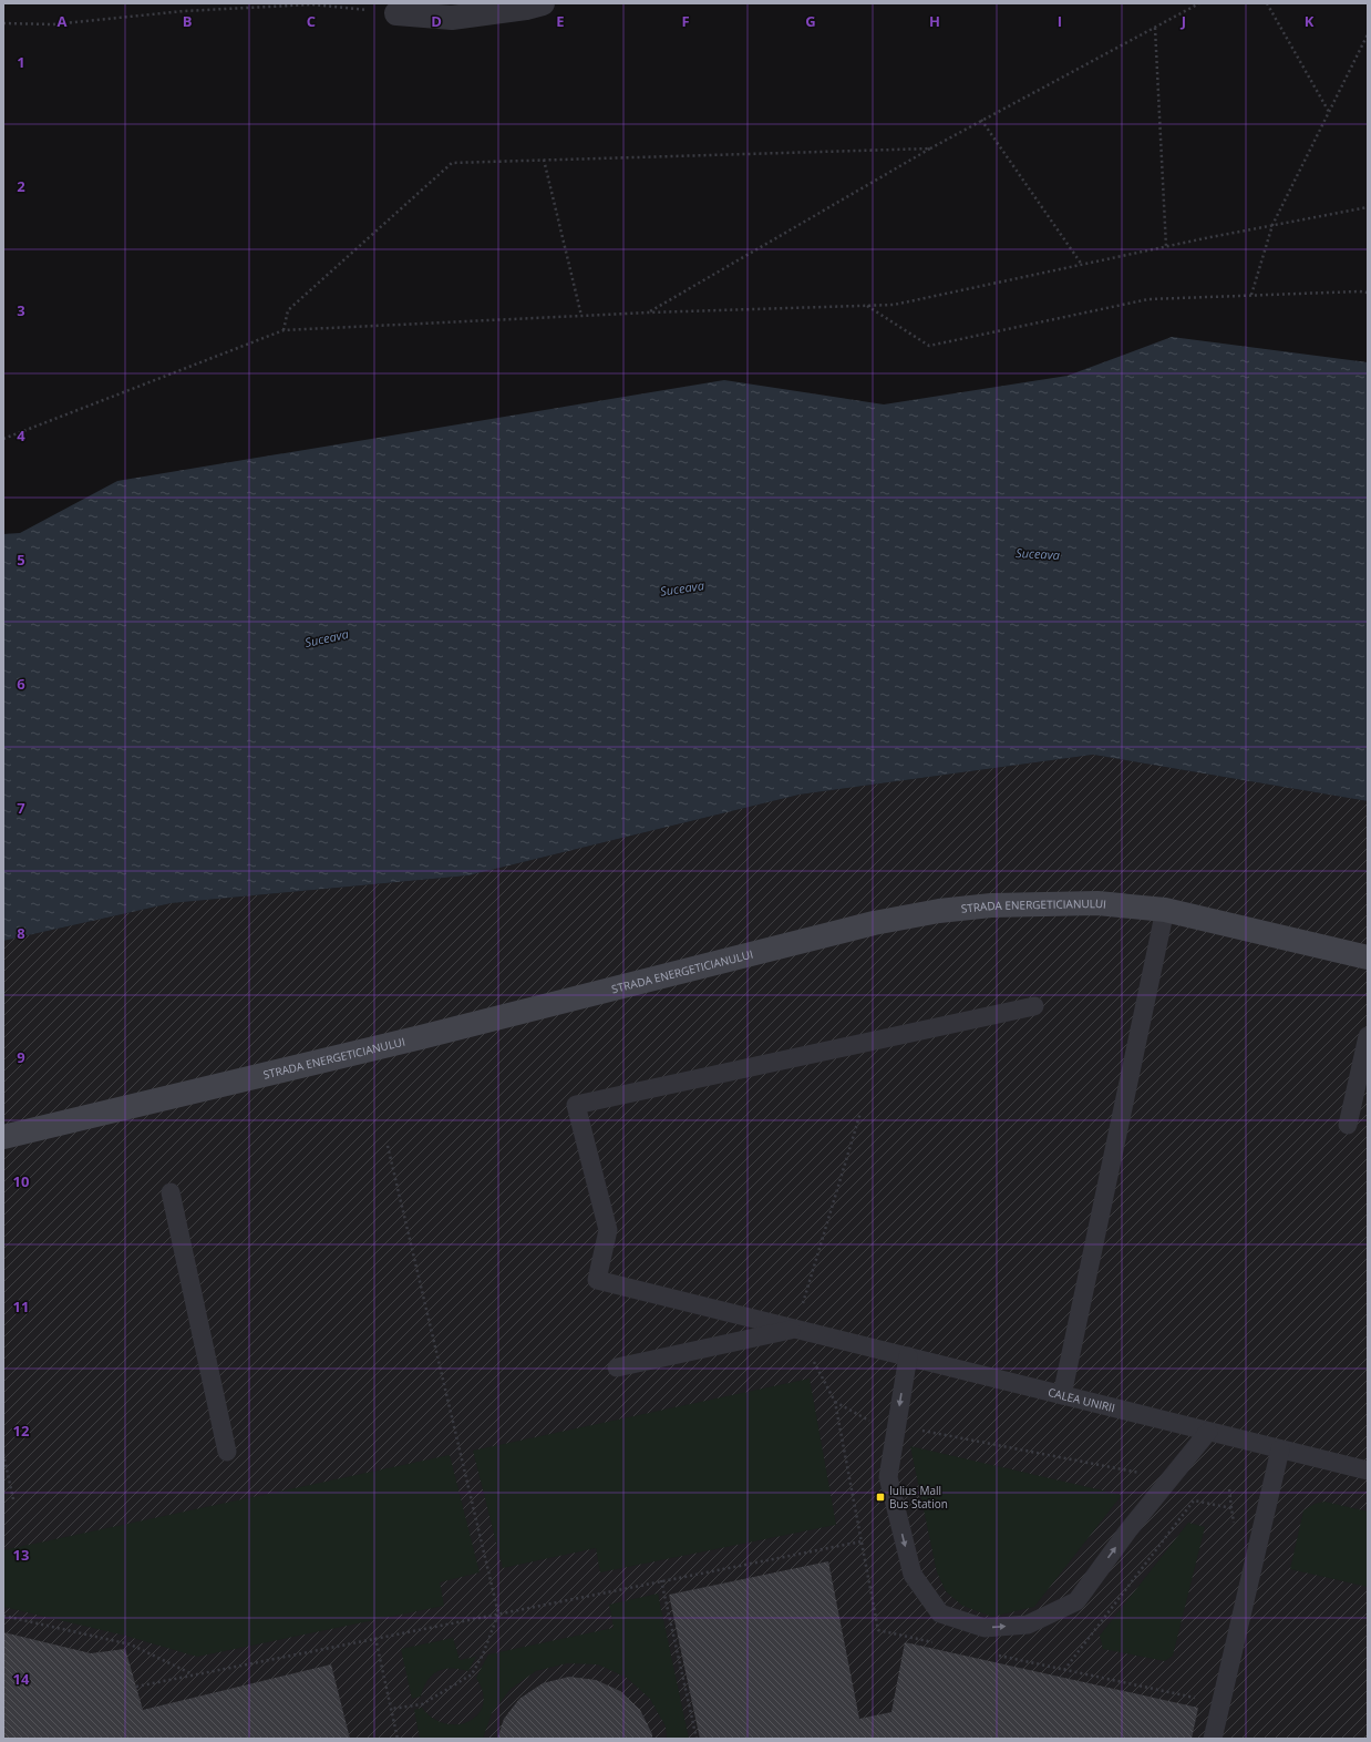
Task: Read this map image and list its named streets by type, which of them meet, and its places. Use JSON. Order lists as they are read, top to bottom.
{
  "streets": {
    "street": ["STRADA ENERGETICIANULUI"],
    "lane": ["CALEA UNIRII"]
  },
  "water": ["Suceava"],
  "places": {
    "transit": ["Iulius Mall Bus Station"]
  },
  "grid": {
    "columns": [
      "A",
      "B",
      "C",
      "D",
      "E",
      "F",
      "G",
      "H",
      "I",
      "J",
      "K"
    ],
    "rows": [
      "1",
      "2",
      "3",
      "4",
      "5",
      "6",
      "7",
      "8",
      "9",
      "10",
      "11",
      "12",
      "13",
      "14"
    ]
  }
}
